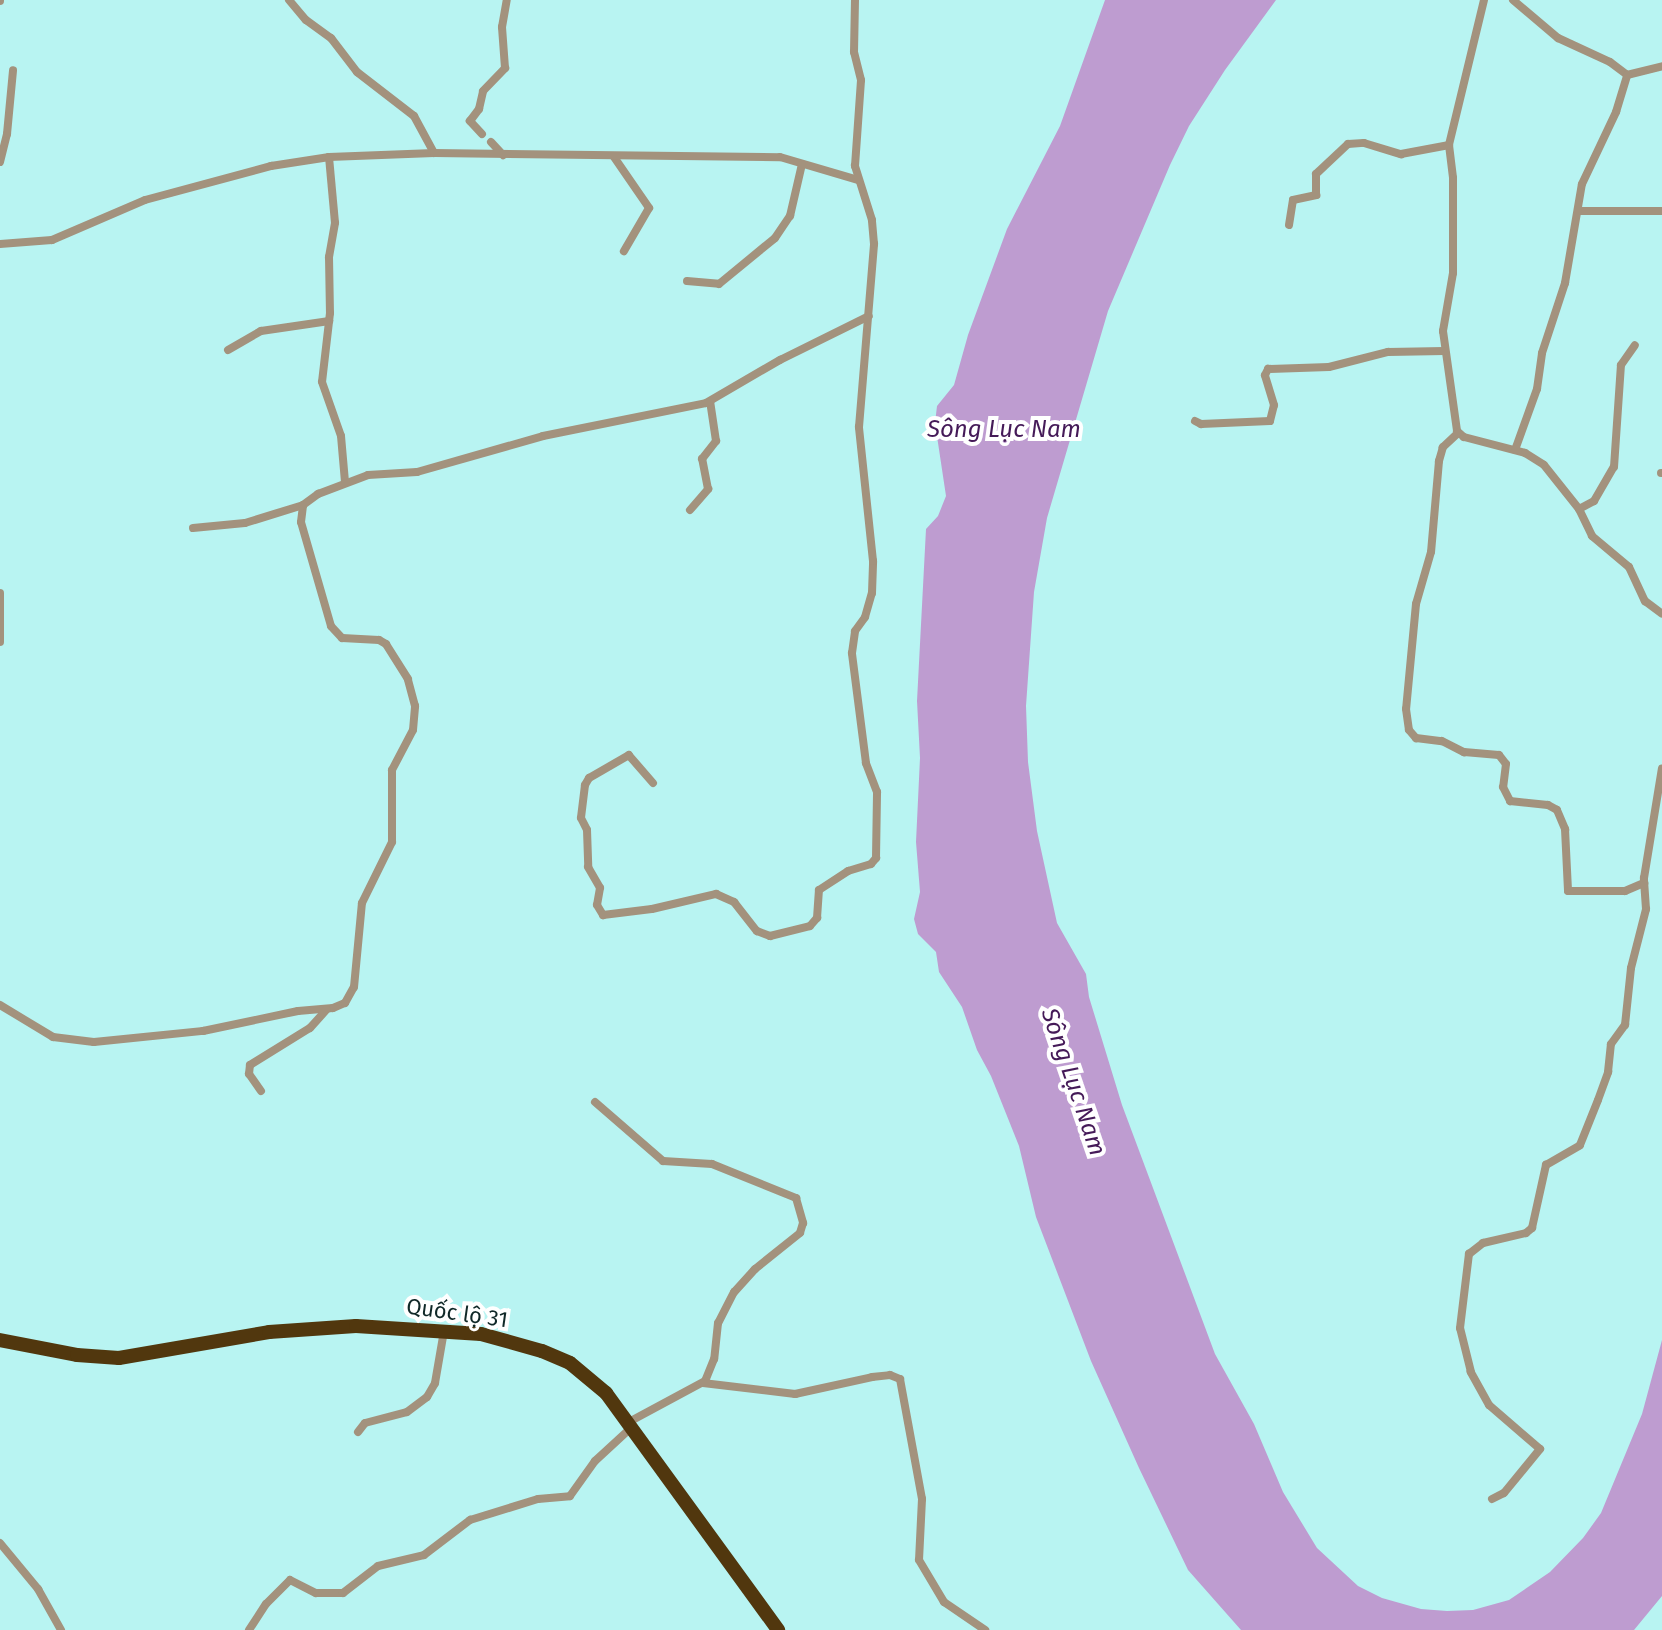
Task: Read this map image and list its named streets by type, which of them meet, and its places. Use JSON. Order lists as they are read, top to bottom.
{
  "streets": {
    "highway": ["Quốc lộ 31"]
  },
  "water": ["Sông Lục Nam"]
}
